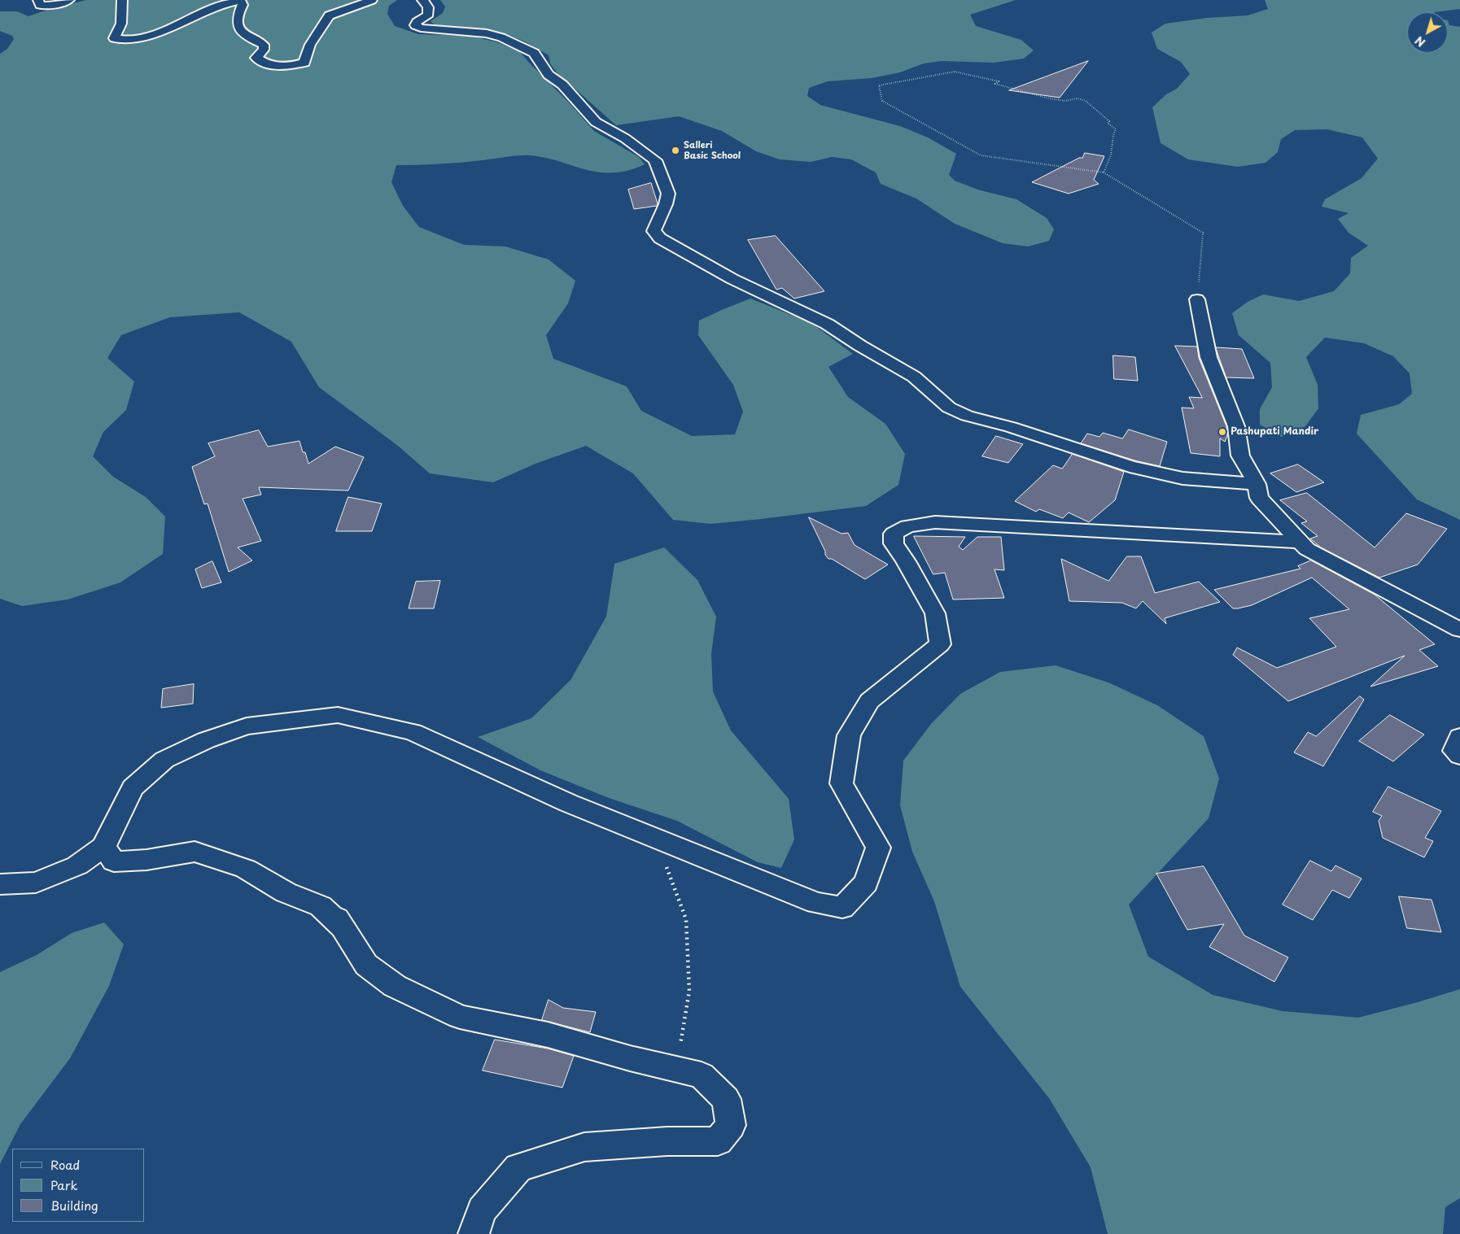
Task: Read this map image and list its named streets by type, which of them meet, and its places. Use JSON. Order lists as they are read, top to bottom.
{
  "places": ["Salleri Basic School", "Pashupati Mandir"],
  "legend": ["Road", "Park", "Building"],
  "north": "bottom left"
}
